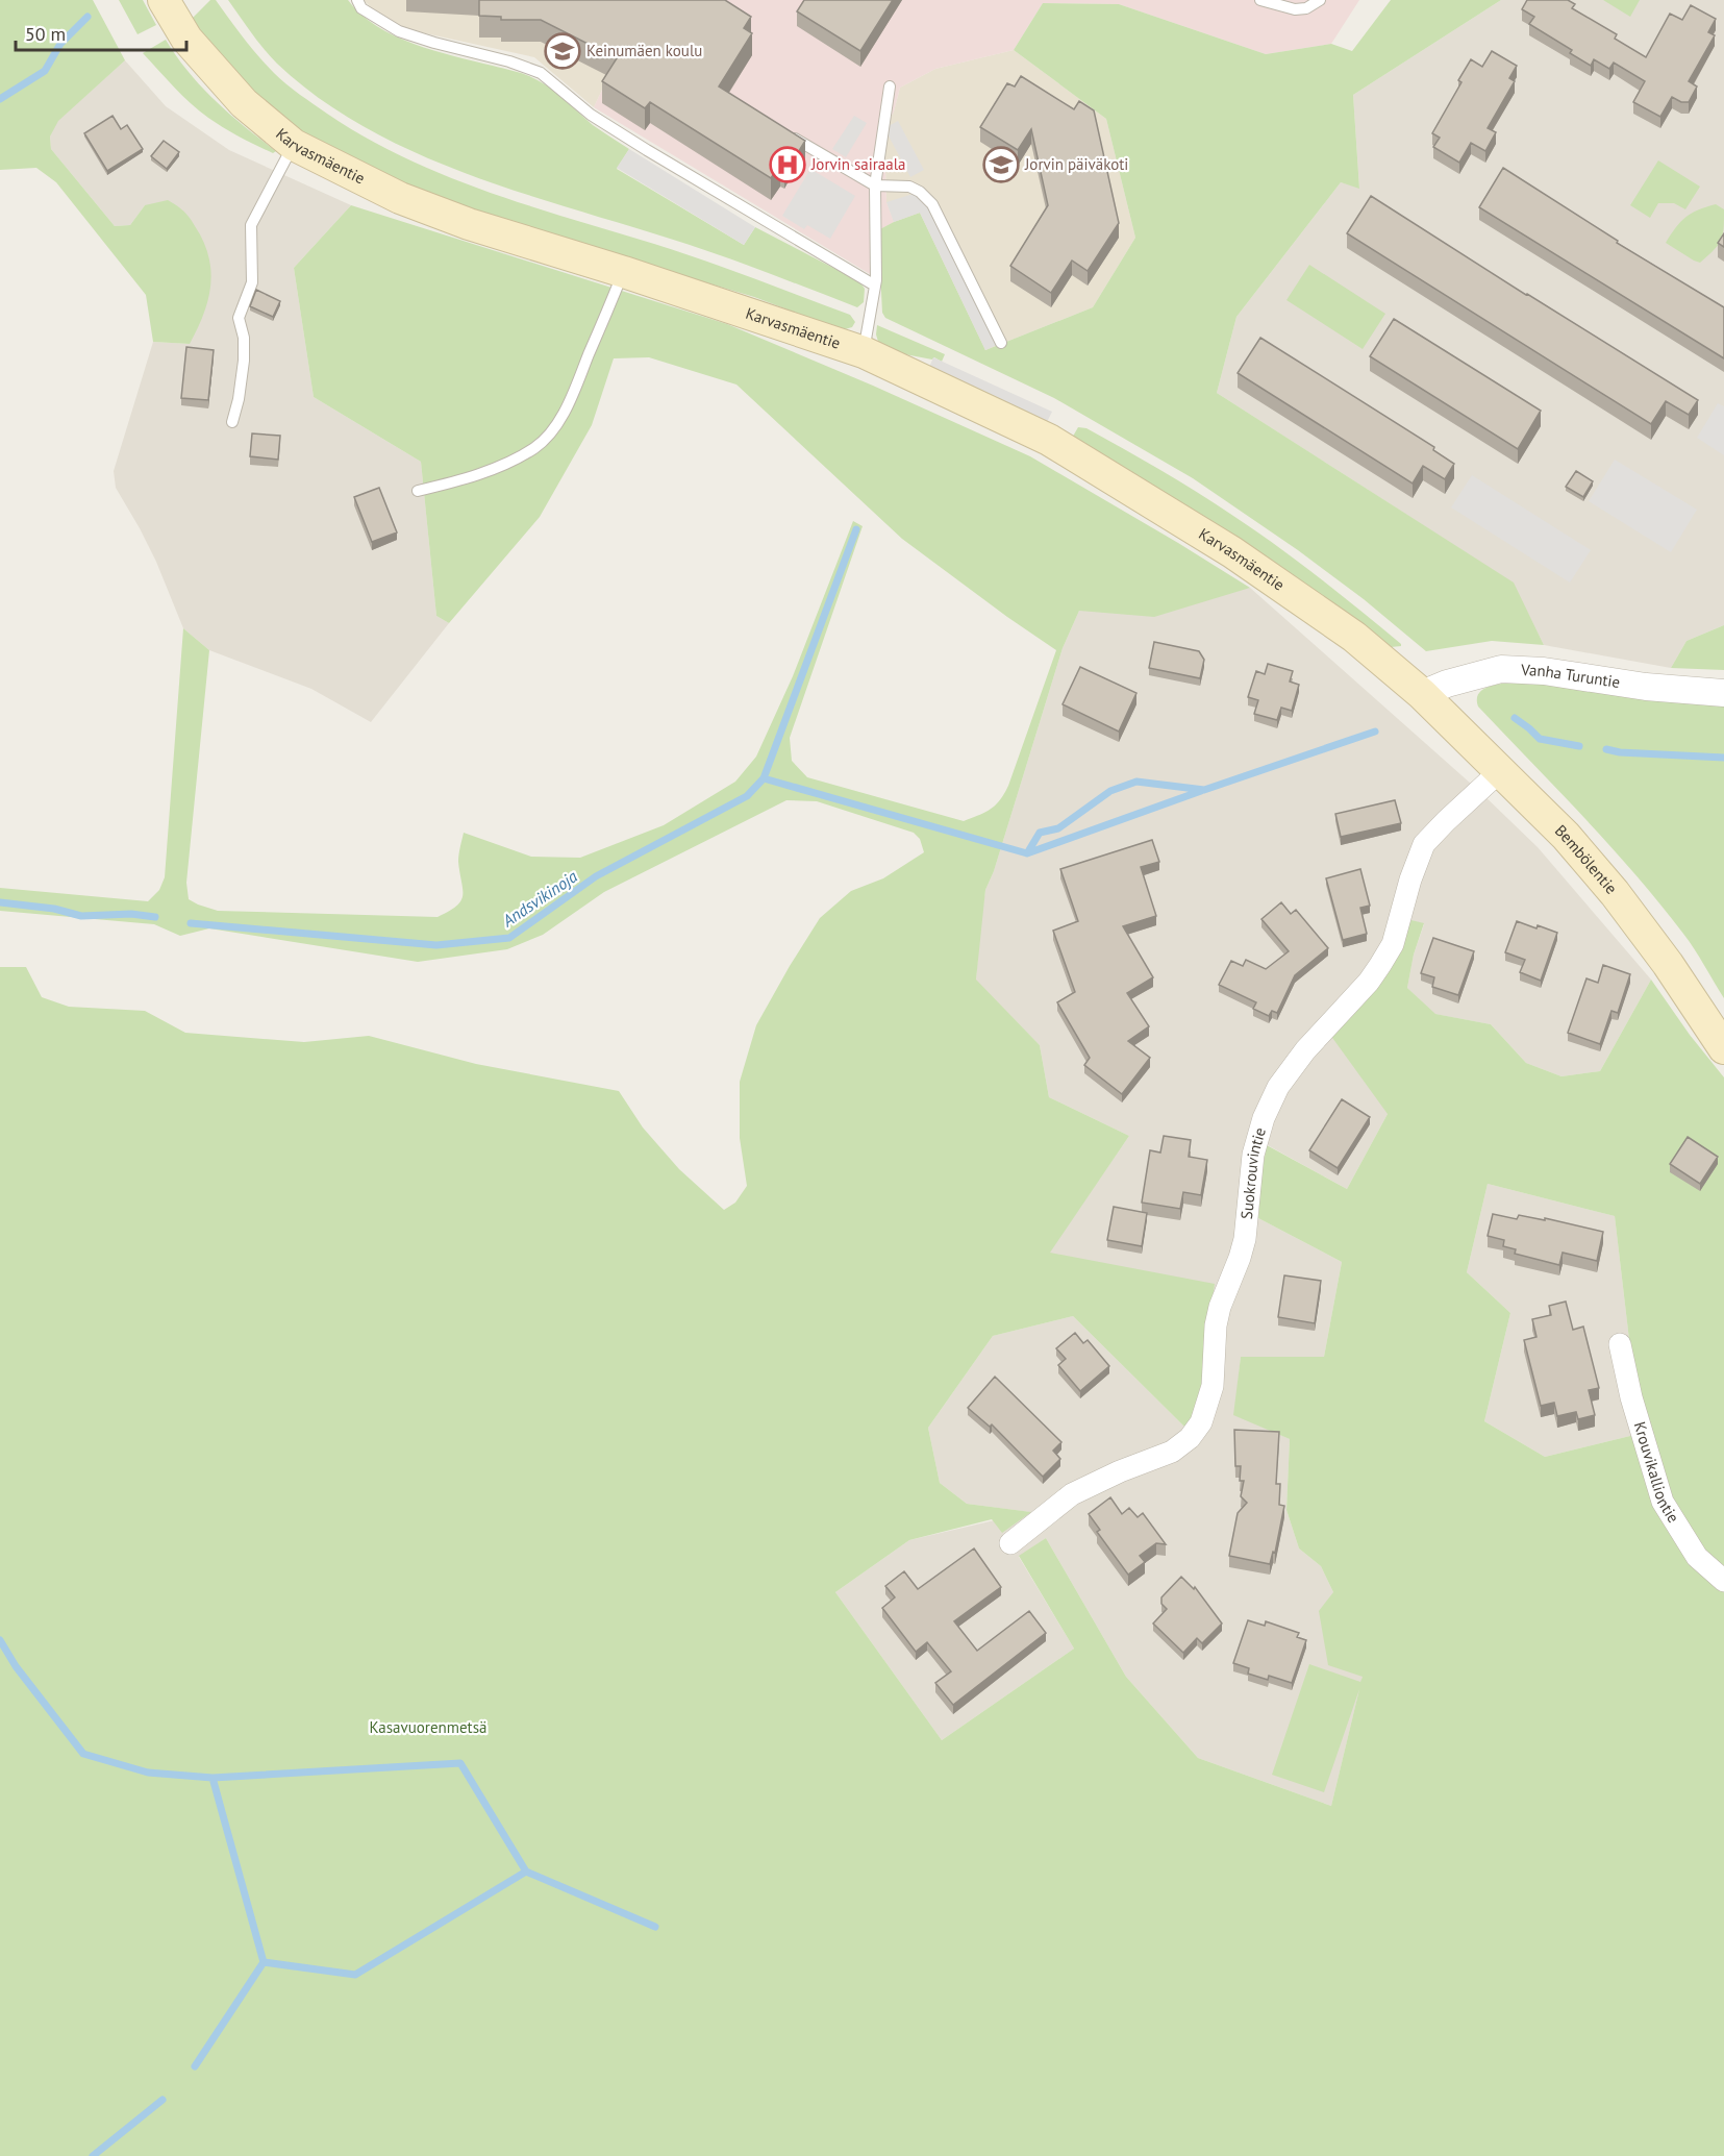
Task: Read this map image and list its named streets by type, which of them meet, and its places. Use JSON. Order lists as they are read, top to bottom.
{
  "streets": {
    "main road": ["Karvasmäentie", "Bembölentie"],
    "street": ["Vanha Turuntie", "Suokrouvintie", "Krouvikalliontie"]
  },
  "crossings": [
    ["Karvasmäentie", "Vanha Turuntie"],
    ["Karvasmäentie", "Bembölentie"],
    ["Vanha Turuntie", "Bembölentie"],
    ["Bembölentie", "Suokrouvintie"]
  ],
  "water": ["Andsvikinoja"],
  "parks": ["Kasavuorenmetsä"],
  "places": {
    "school or university": ["Keinumäen koulu", "Jorvin päiväkoti"],
    "hospital": ["Jorvin sairaala"]
  },
  "scale_bar": "50 m"
}
